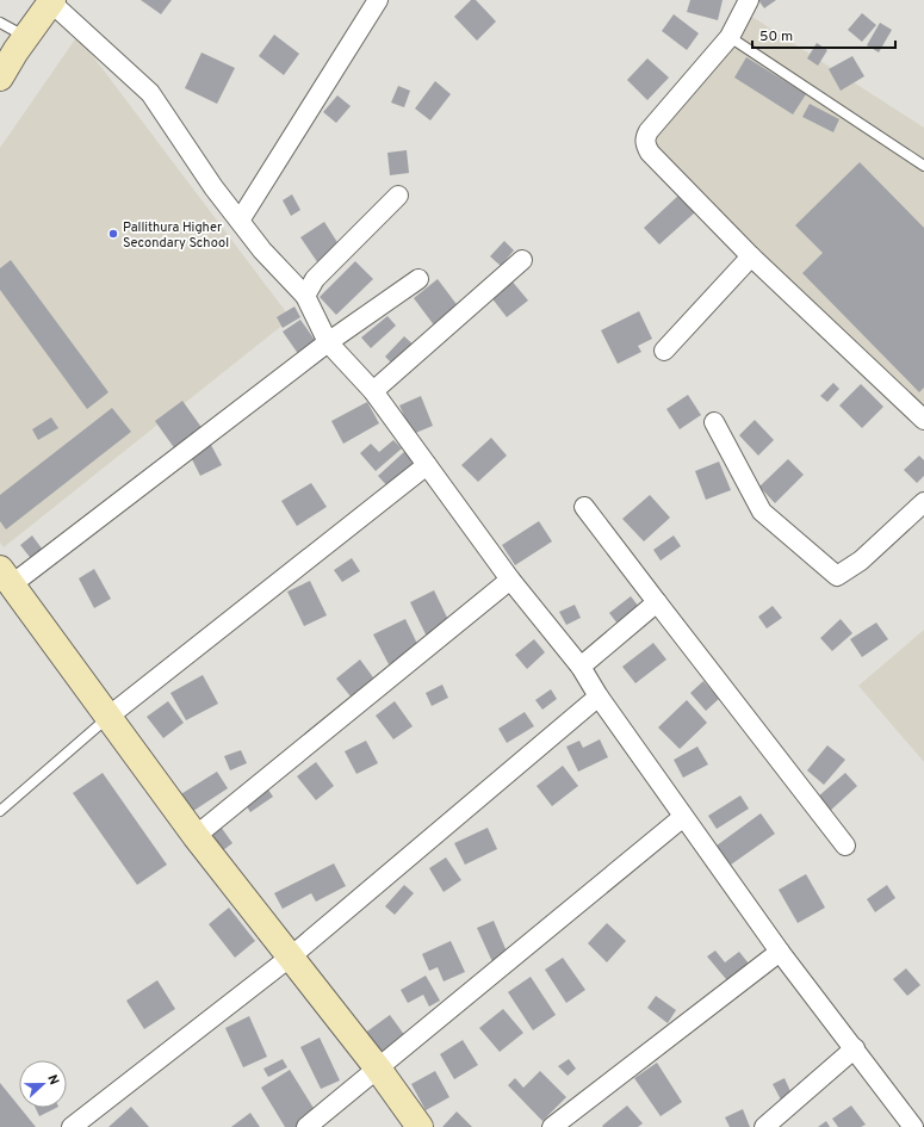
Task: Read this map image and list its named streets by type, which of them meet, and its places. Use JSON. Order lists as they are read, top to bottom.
{
  "places": ["Pallithura Higher Secondary School"],
  "scale_bar": "50 m",
  "north": "right"
}
